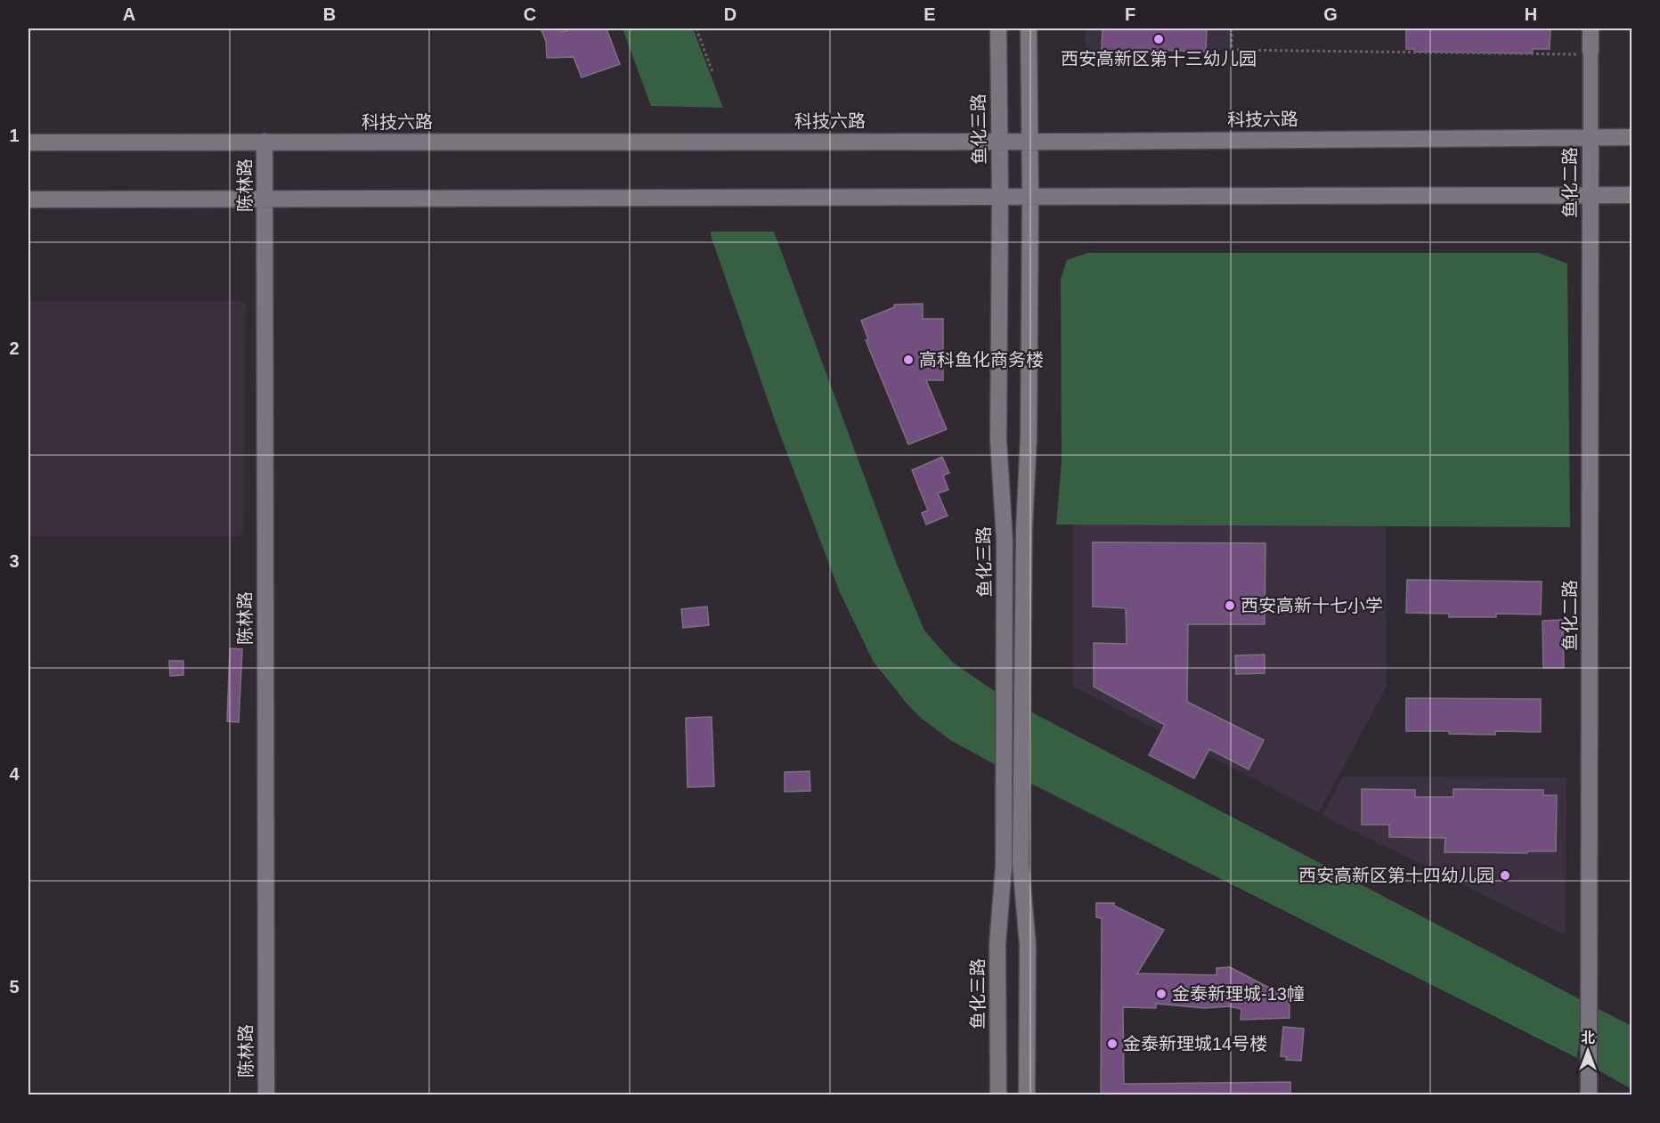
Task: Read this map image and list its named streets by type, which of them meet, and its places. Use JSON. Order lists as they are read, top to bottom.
{
  "streets": {
    "street": [
      "科技六路",
      "鱼化三路",
      "鱼化二路",
      "陈林路"
    ]
  },
  "crossings": [
    ["科技六路", "鱼化三路"],
    ["科技六路", "鱼化二路"],
    ["科技六路", "陈林路"]
  ],
  "places": [
    "西安高新区第十三幼儿园",
    "高科鱼化商务楼",
    "西安高新十七小学",
    "西安高新区第十四幼儿园",
    "金泰新理城-13幢",
    "金泰新理城14号楼"
  ],
  "north": "top",
  "grid": {
    "columns": [
      "A",
      "B",
      "C",
      "D",
      "E",
      "F",
      "G",
      "H"
    ],
    "rows": [
      "1",
      "2",
      "3",
      "4",
      "5"
    ]
  }
}
